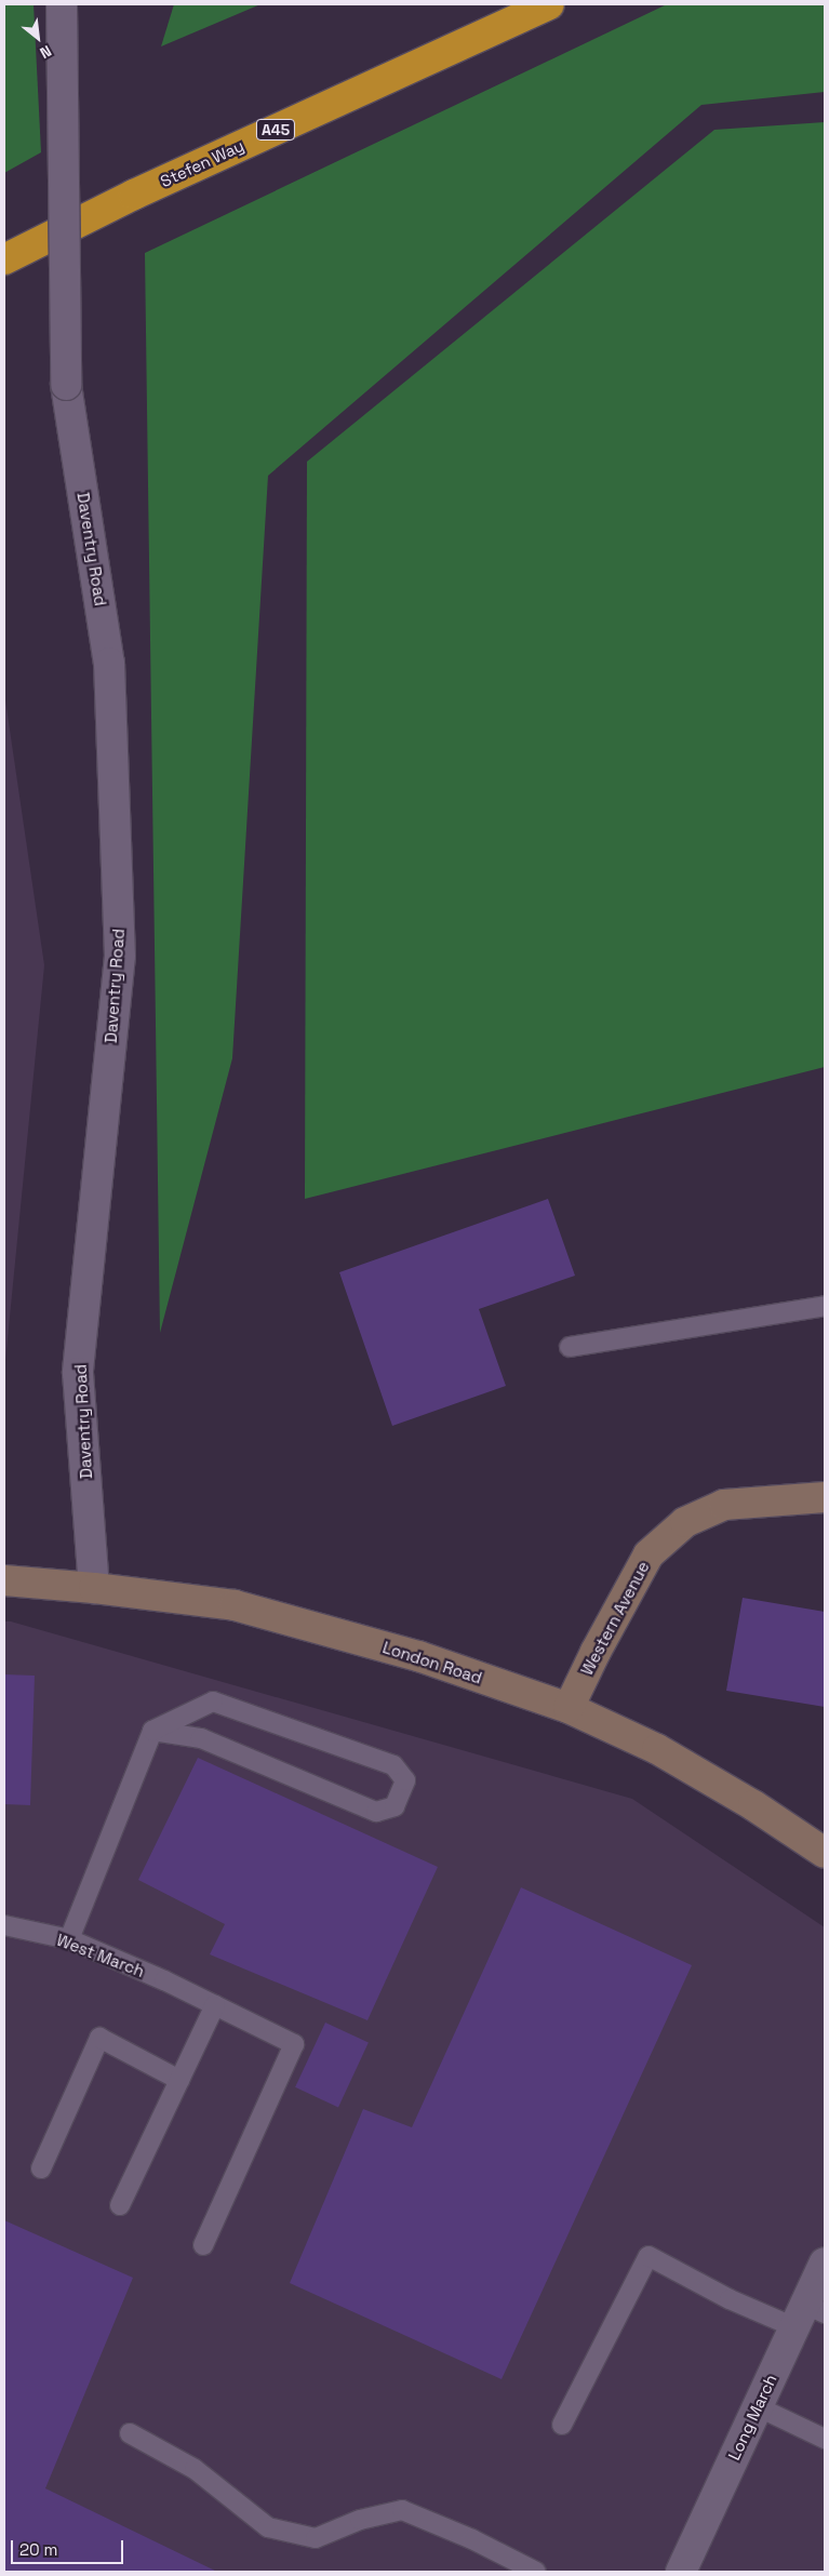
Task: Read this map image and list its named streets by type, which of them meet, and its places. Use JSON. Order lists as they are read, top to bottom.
{
  "streets": {
    "highway": ["A45", "Stefen Way"],
    "main road": ["Western Avenue", "London Road"],
    "street": ["Daventry Road", "Long March"],
    "lane": ["West March"]
  },
  "crossings": [
    ["Daventry Road", "London Road"],
    ["Western Avenue", "London Road"]
  ],
  "scale_bar": "20 m",
  "north": "bottom right"
}
